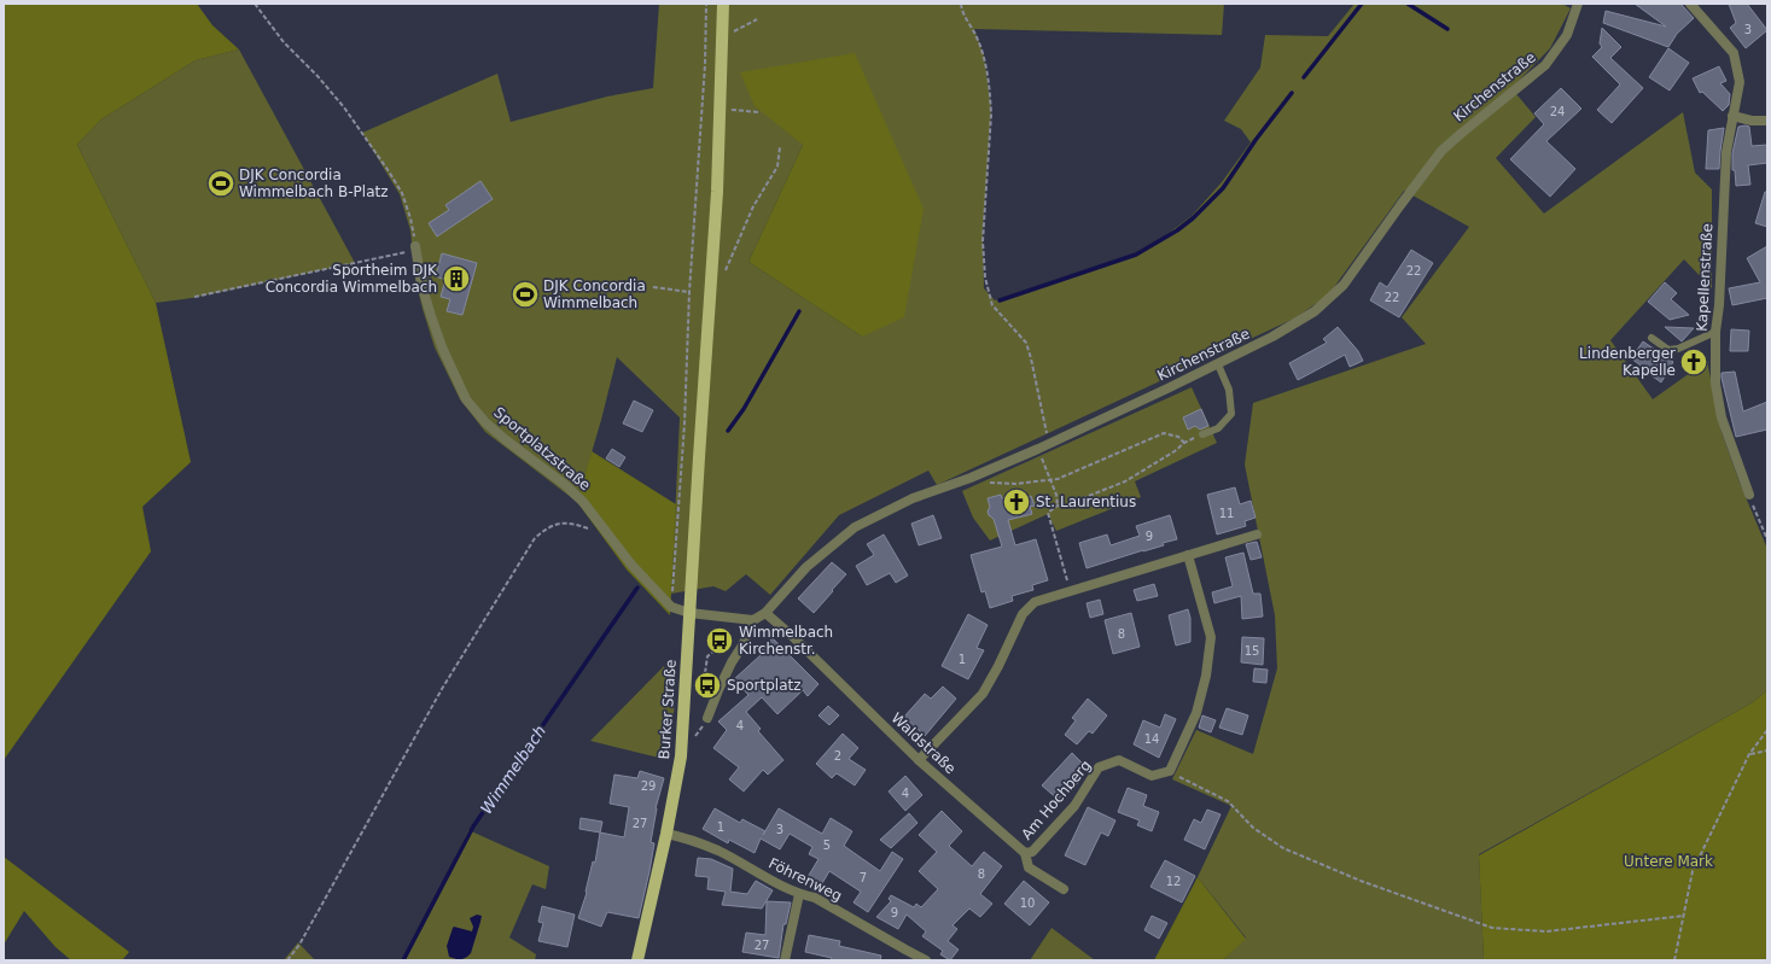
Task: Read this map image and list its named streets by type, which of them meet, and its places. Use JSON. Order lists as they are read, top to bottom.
{
  "streets": {
    "main road": ["Burker Straße"],
    "street": [
      "Kirchenstraße",
      "Kapellenstraße",
      "Sportplatzstraße",
      "Waldstraße",
      "Am Hochberg",
      "Föhrenweg"
    ]
  },
  "crossings": [
    ["Kirchenstraße", "Waldstraße"],
    ["Sportplatzstraße", "Burker Straße"],
    ["Burker Straße", "Föhrenweg"],
    ["Waldstraße", "Am Hochberg"]
  ],
  "water": ["Wimmelbach"],
  "parks": ["Untere Mark"],
  "places": {
    "sports": ["DJK Concordia Wimmelbach B-Platz", "DJK Concordia Wimmelbach"],
    "building": ["Sportheim DJK Concordia Wimmelbach"],
    "church": ["Lindenberger Kapelle", "St. Laurentius"],
    "bus stop": ["Wimmelbach Kirchenstr.", "Sportplatz"]
  },
  "house_numbers": [
    "3",
    "24",
    "22",
    "22",
    "11",
    "9",
    "8",
    "15",
    "1",
    "4",
    "14",
    "2",
    "29",
    "4",
    "27",
    "1",
    "3",
    "5",
    "8",
    "7",
    "12",
    "10",
    "9",
    "27"
  ]
}
